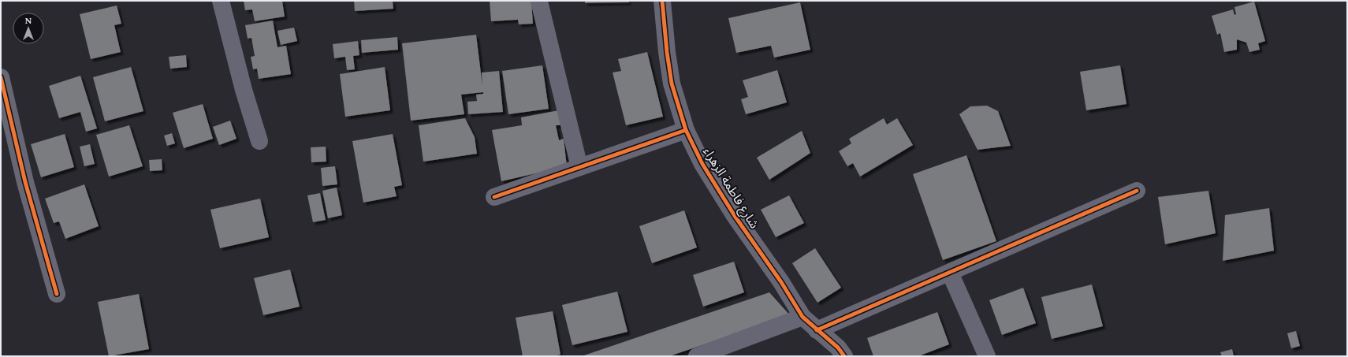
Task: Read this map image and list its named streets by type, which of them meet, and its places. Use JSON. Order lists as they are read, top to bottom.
{
  "streets": {
    "street": ["شارع فاطمة الزهراء"]
  },
  "north": "top"
}
